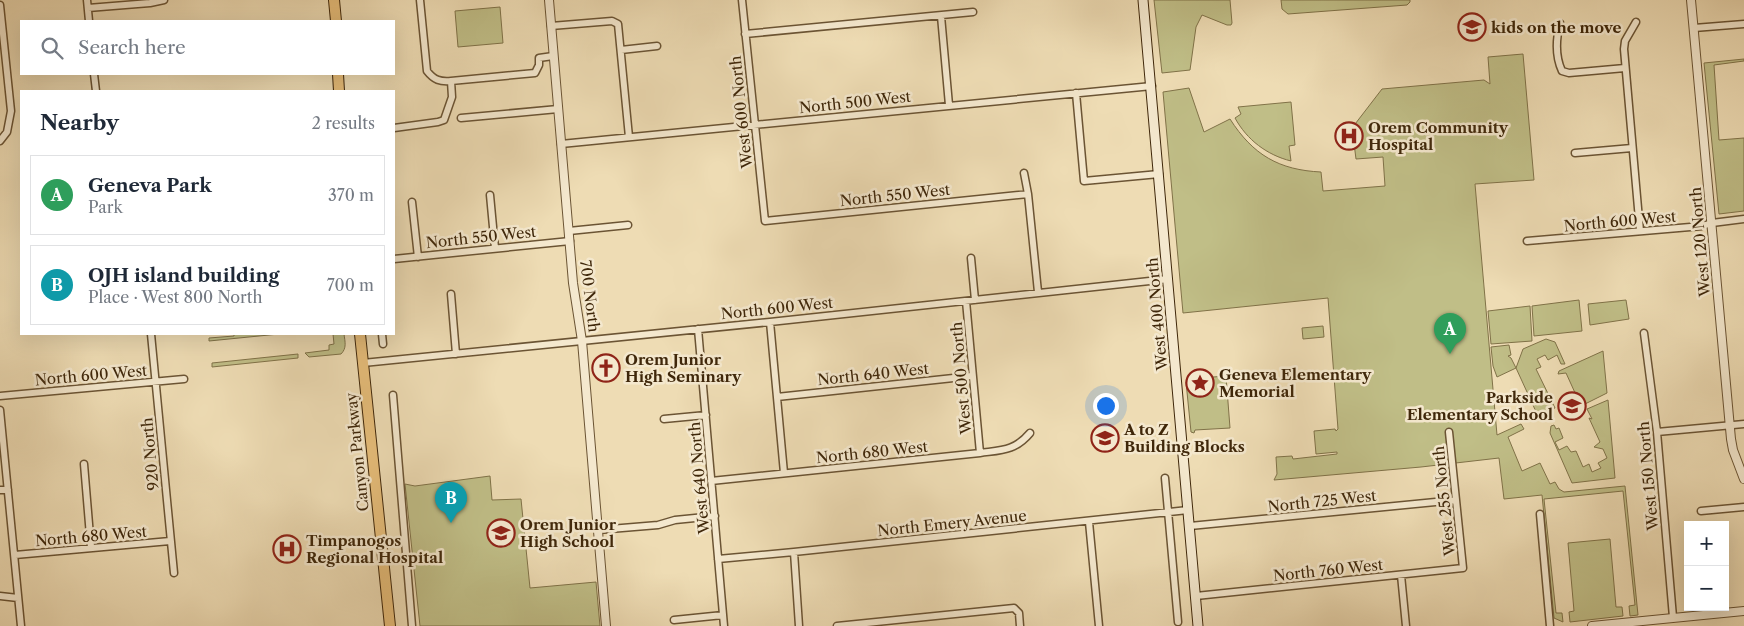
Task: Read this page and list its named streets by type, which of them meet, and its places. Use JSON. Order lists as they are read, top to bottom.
{
  "streets": {
    "highway": ["Canyon Parkway"],
    "main road": ["West 400 North"],
    "street": [
      "North 500 West",
      "West 600 North",
      "North 550 West",
      "North 600 West",
      "West 120 North",
      "700 North",
      "North 640 West",
      "West 500 North",
      "North 680 West",
      "920 North",
      "West 150 North",
      "West 640 North",
      "North 725 West",
      "West 255 North",
      "North Emery Avenue",
      "North 760 West"
    ]
  },
  "crossings": [
    ["North 500 West", "West 600 North"],
    ["North 500 West", "700 North"],
    ["North 500 West", "West 400 North"],
    ["West 600 North", "North 550 West"],
    ["North 550 West", "700 North"],
    ["North 600 West", "West 120 North"],
    ["North 600 West", "700 North"],
    ["North 600 West", "West 400 North"],
    ["North 600 West", "West 500 North"],
    ["North 600 West", "Canyon Parkway"],
    ["North 600 West", "920 North"],
    ["North 600 West", "West 640 North"],
    ["West 400 North", "North 725 West"],
    ["West 400 North", "North Emery Avenue"],
    ["West 400 North", "North 760 West"],
    ["North 640 West", "West 500 North"],
    ["West 500 North", "North 680 West"],
    ["North 680 West", "920 North"],
    ["North 680 West", "West 640 North"],
    ["West 640 North", "North Emery Avenue"],
    ["North 725 West", "West 255 North"],
    ["West 255 North", "North 760 West"]
  ],
  "places": {
    "school or university": [
      "kids on the move",
      "Parkside Elementary School",
      "A to Z Building Blocks",
      "Orem Junior High School"
    ],
    "hospital": ["Orem Community Hospital", "Timpanogos Regional Hospital"],
    "church": ["Orem Junior High Seminary"],
    "place": ["Geneva Elementary Memorial"]
  },
  "page": {
    "search": "Search here",
    "heading": ["Nearby", "2 results"],
    "list": [
      {
        "mark": "A",
        "name": "Geneva Park",
        "note": "Park",
        "value": "370 m"
      },
      {
        "mark": "B",
        "name": "OJH island building",
        "note": "Place · West 800 North",
        "value": "700 m"
      }
    ],
    "pins": ["A", "B"],
    "map_buttons": ["+", "−"]
  }
}
